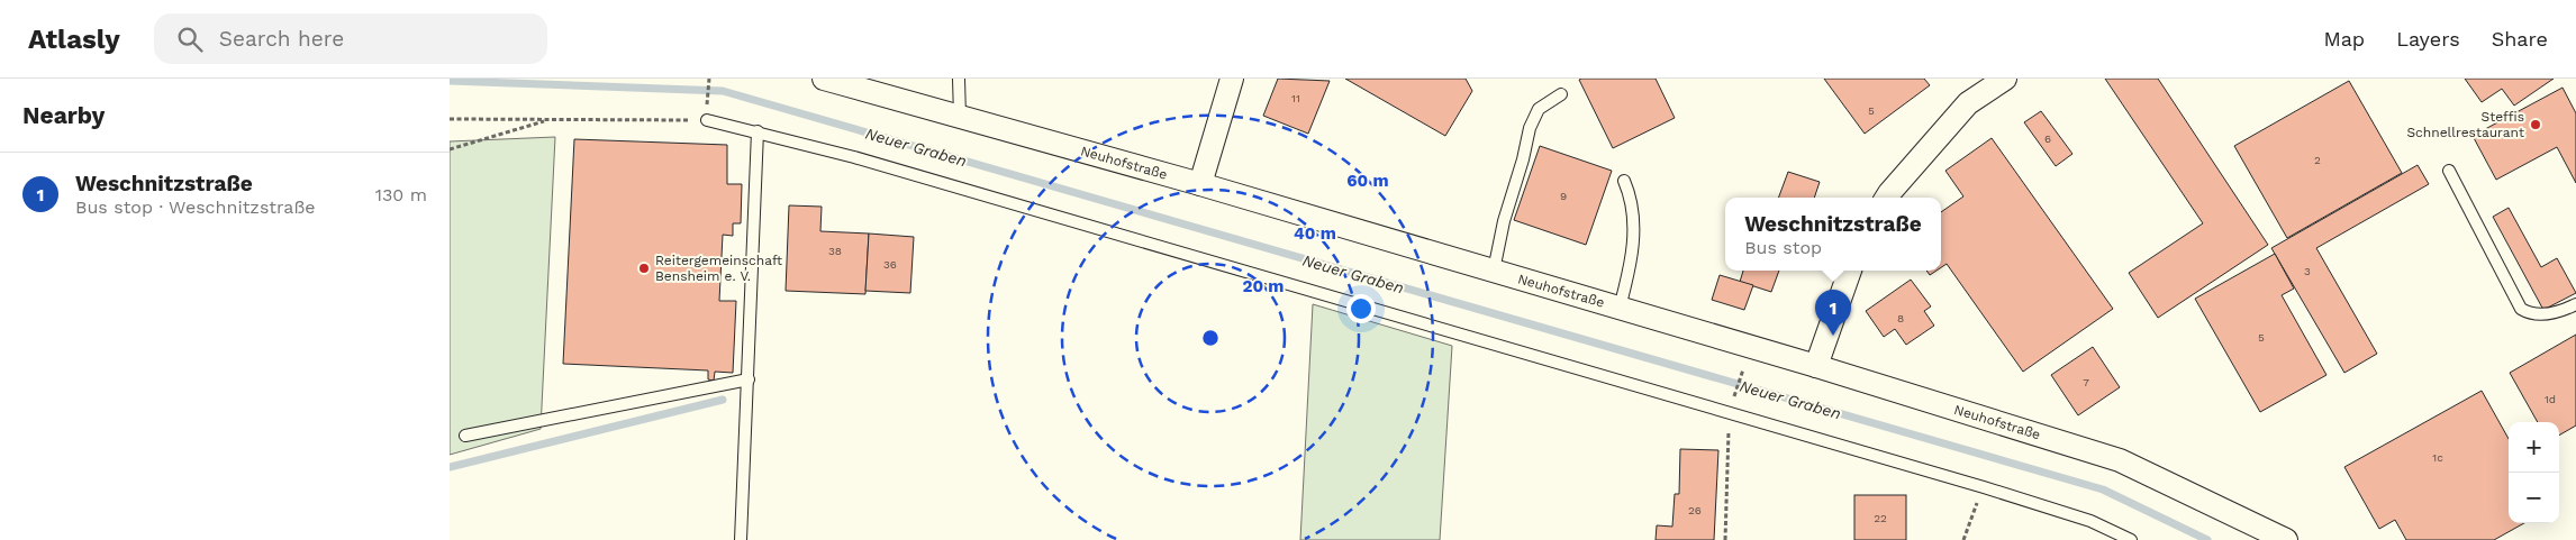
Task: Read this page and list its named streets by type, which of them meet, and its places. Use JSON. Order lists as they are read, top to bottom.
{
  "streets": {
    "street": ["Neuhofstraße"]
  },
  "water": ["Neuer Graben"],
  "places": ["Steffis Schnellrestaurant", "Reitergemeinschaft Bensheim e. V."],
  "house_numbers": [
    "11",
    "5",
    "6",
    "2",
    "9",
    "38",
    "36",
    "3",
    "8",
    "5",
    "7",
    "1d",
    "1c",
    "26",
    "22"
  ],
  "page": {
    "header": "Atlasly",
    "search": "Search here",
    "nav": ["Map", "Layers", "Share"],
    "heading": "Nearby",
    "list": [
      {
        "mark": "1",
        "name": "Weschnitzstraße",
        "note": "Bus stop · Weschnitzstraße",
        "value": "130 m"
      }
    ],
    "popup": ["Weschnitzstraße", "Bus stop"],
    "pins": "1",
    "map_buttons": ["+", "−"]
  },
  "rings": ["60 m", "40 m", "20 m"]
}
